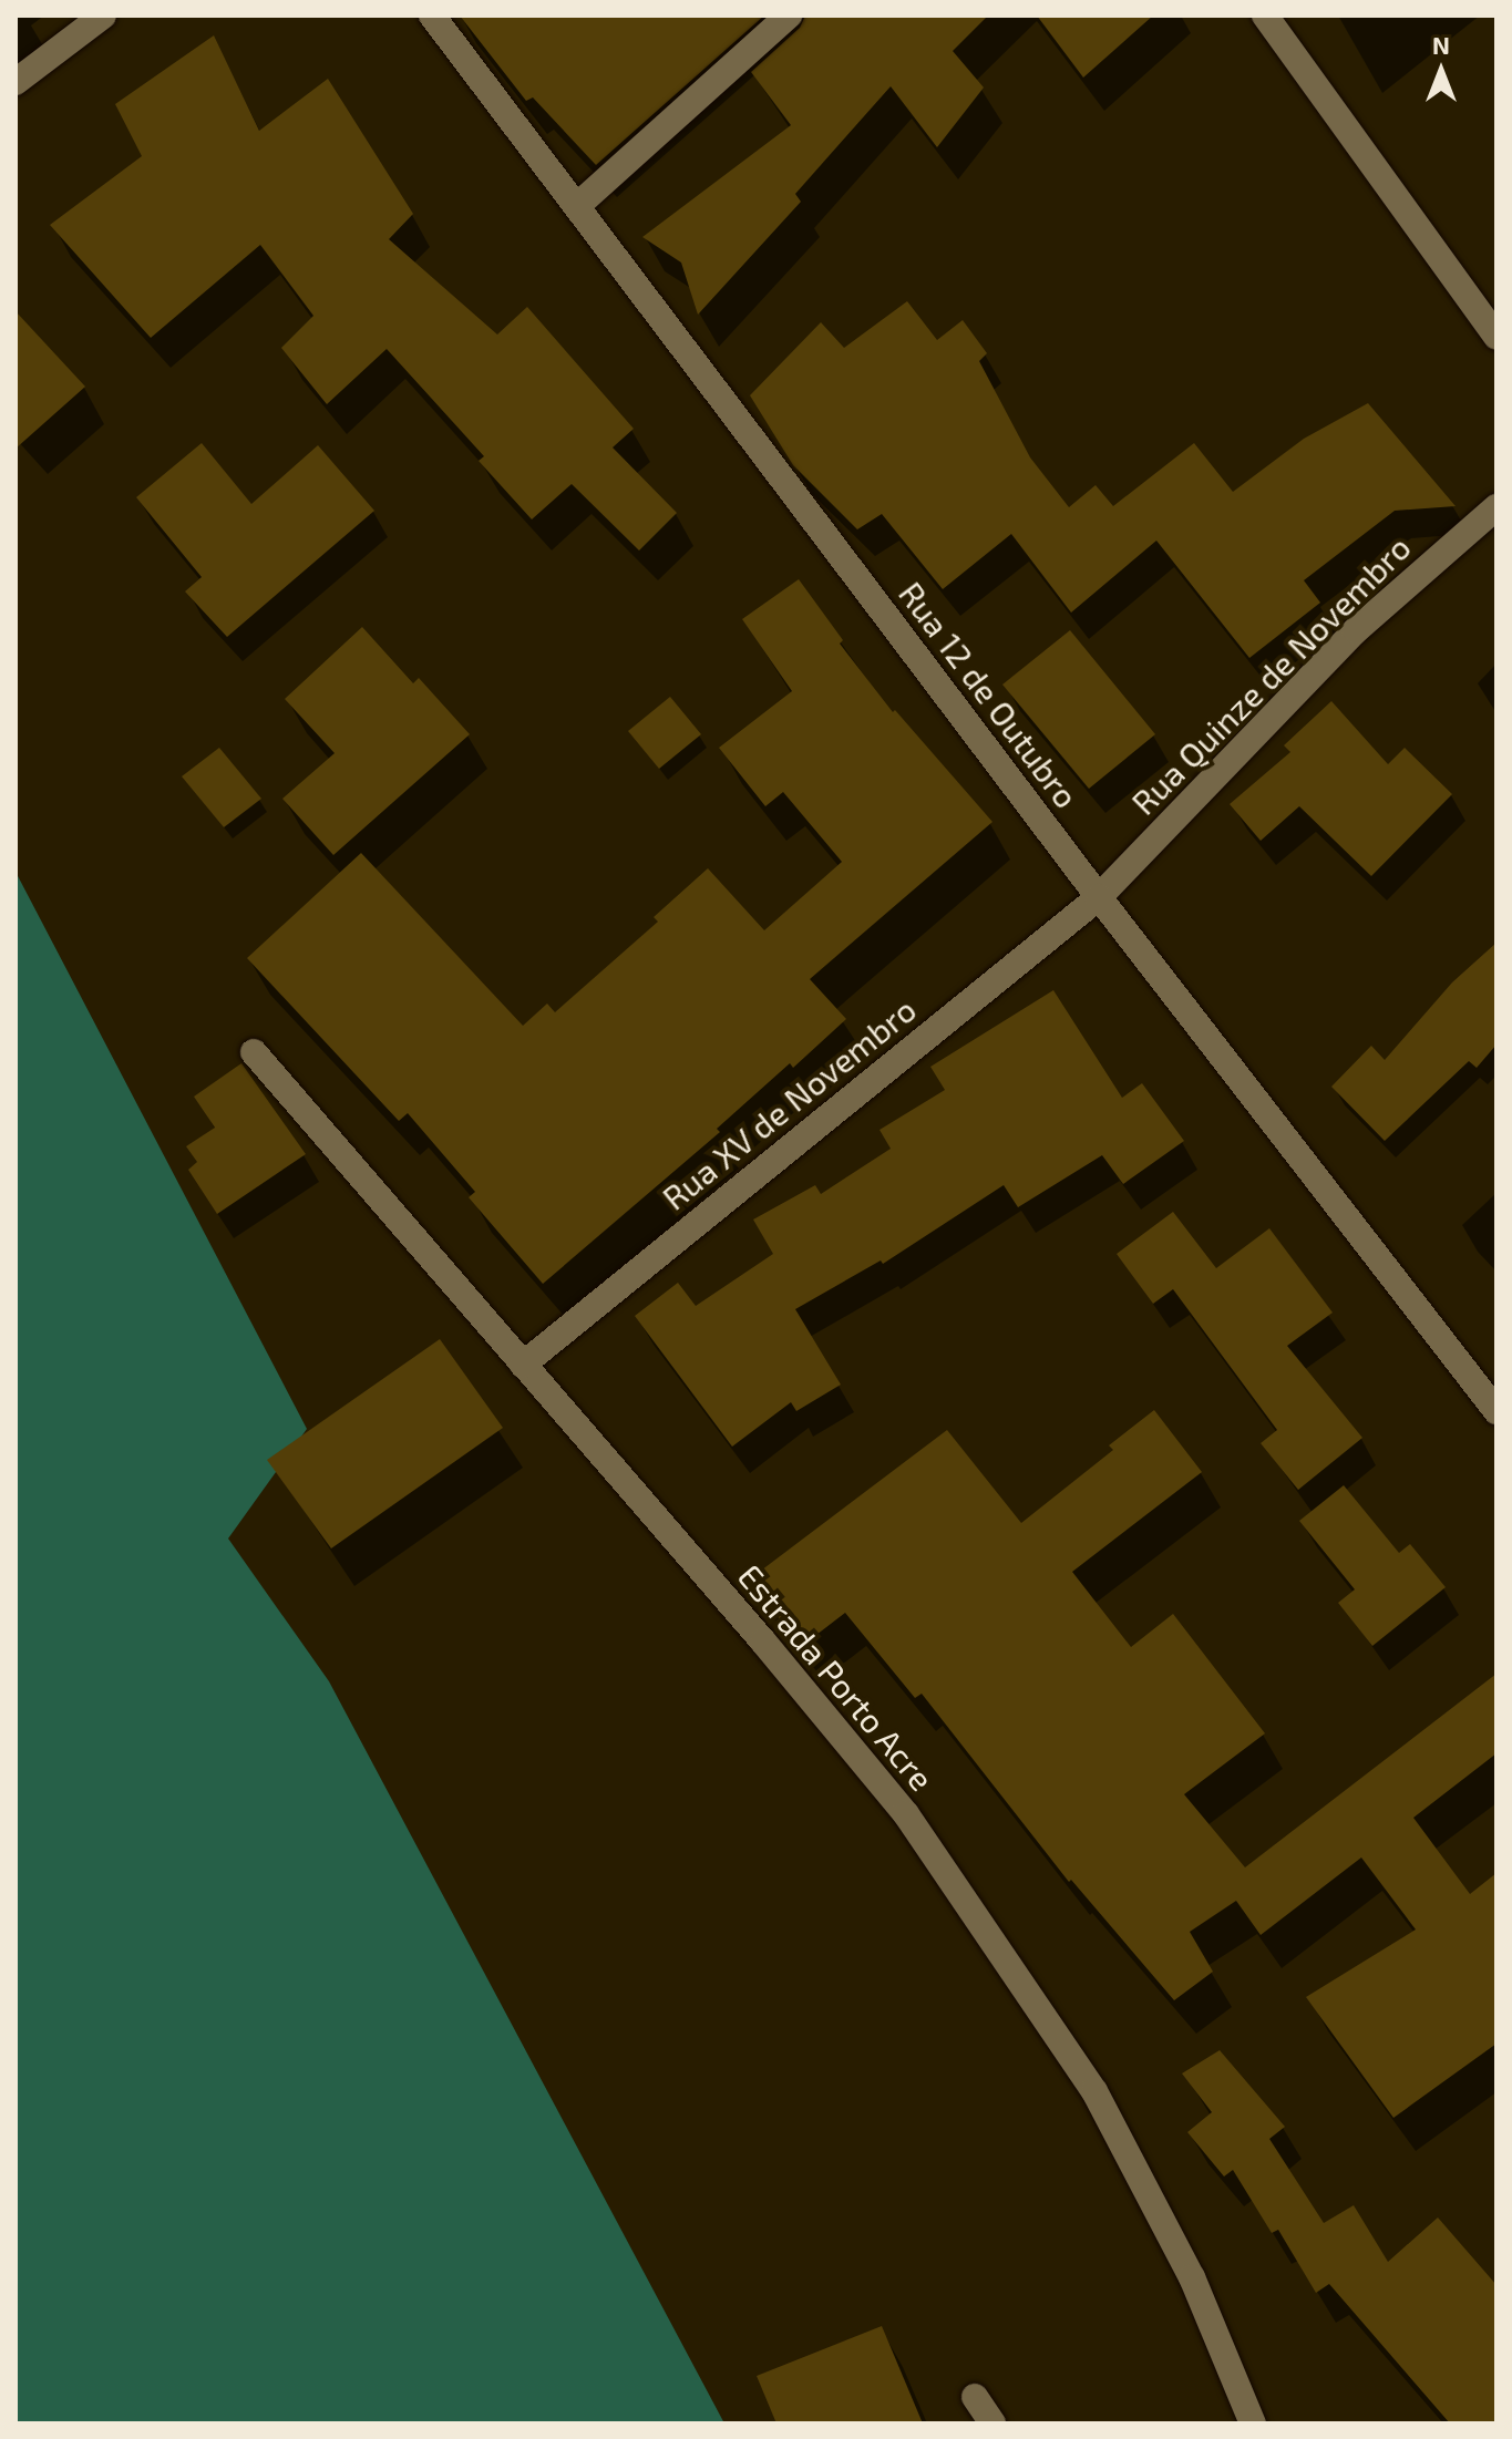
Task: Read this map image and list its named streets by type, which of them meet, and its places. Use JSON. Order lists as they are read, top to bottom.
{
  "streets": {
    "street": [
      "Rua Quinze de Novembro",
      "Rua 12 de Outubro",
      "Rua XV de Novembro",
      "Estrada Porto Acre"
    ]
  },
  "crossings": [
    ["Rua Quinze de Novembro", "Rua 12 de Outubro"],
    ["Rua Quinze de Novembro", "Rua XV de Novembro"],
    ["Rua 12 de Outubro", "Rua XV de Novembro"],
    ["Rua XV de Novembro", "Estrada Porto Acre"]
  ],
  "north": "top"
}
